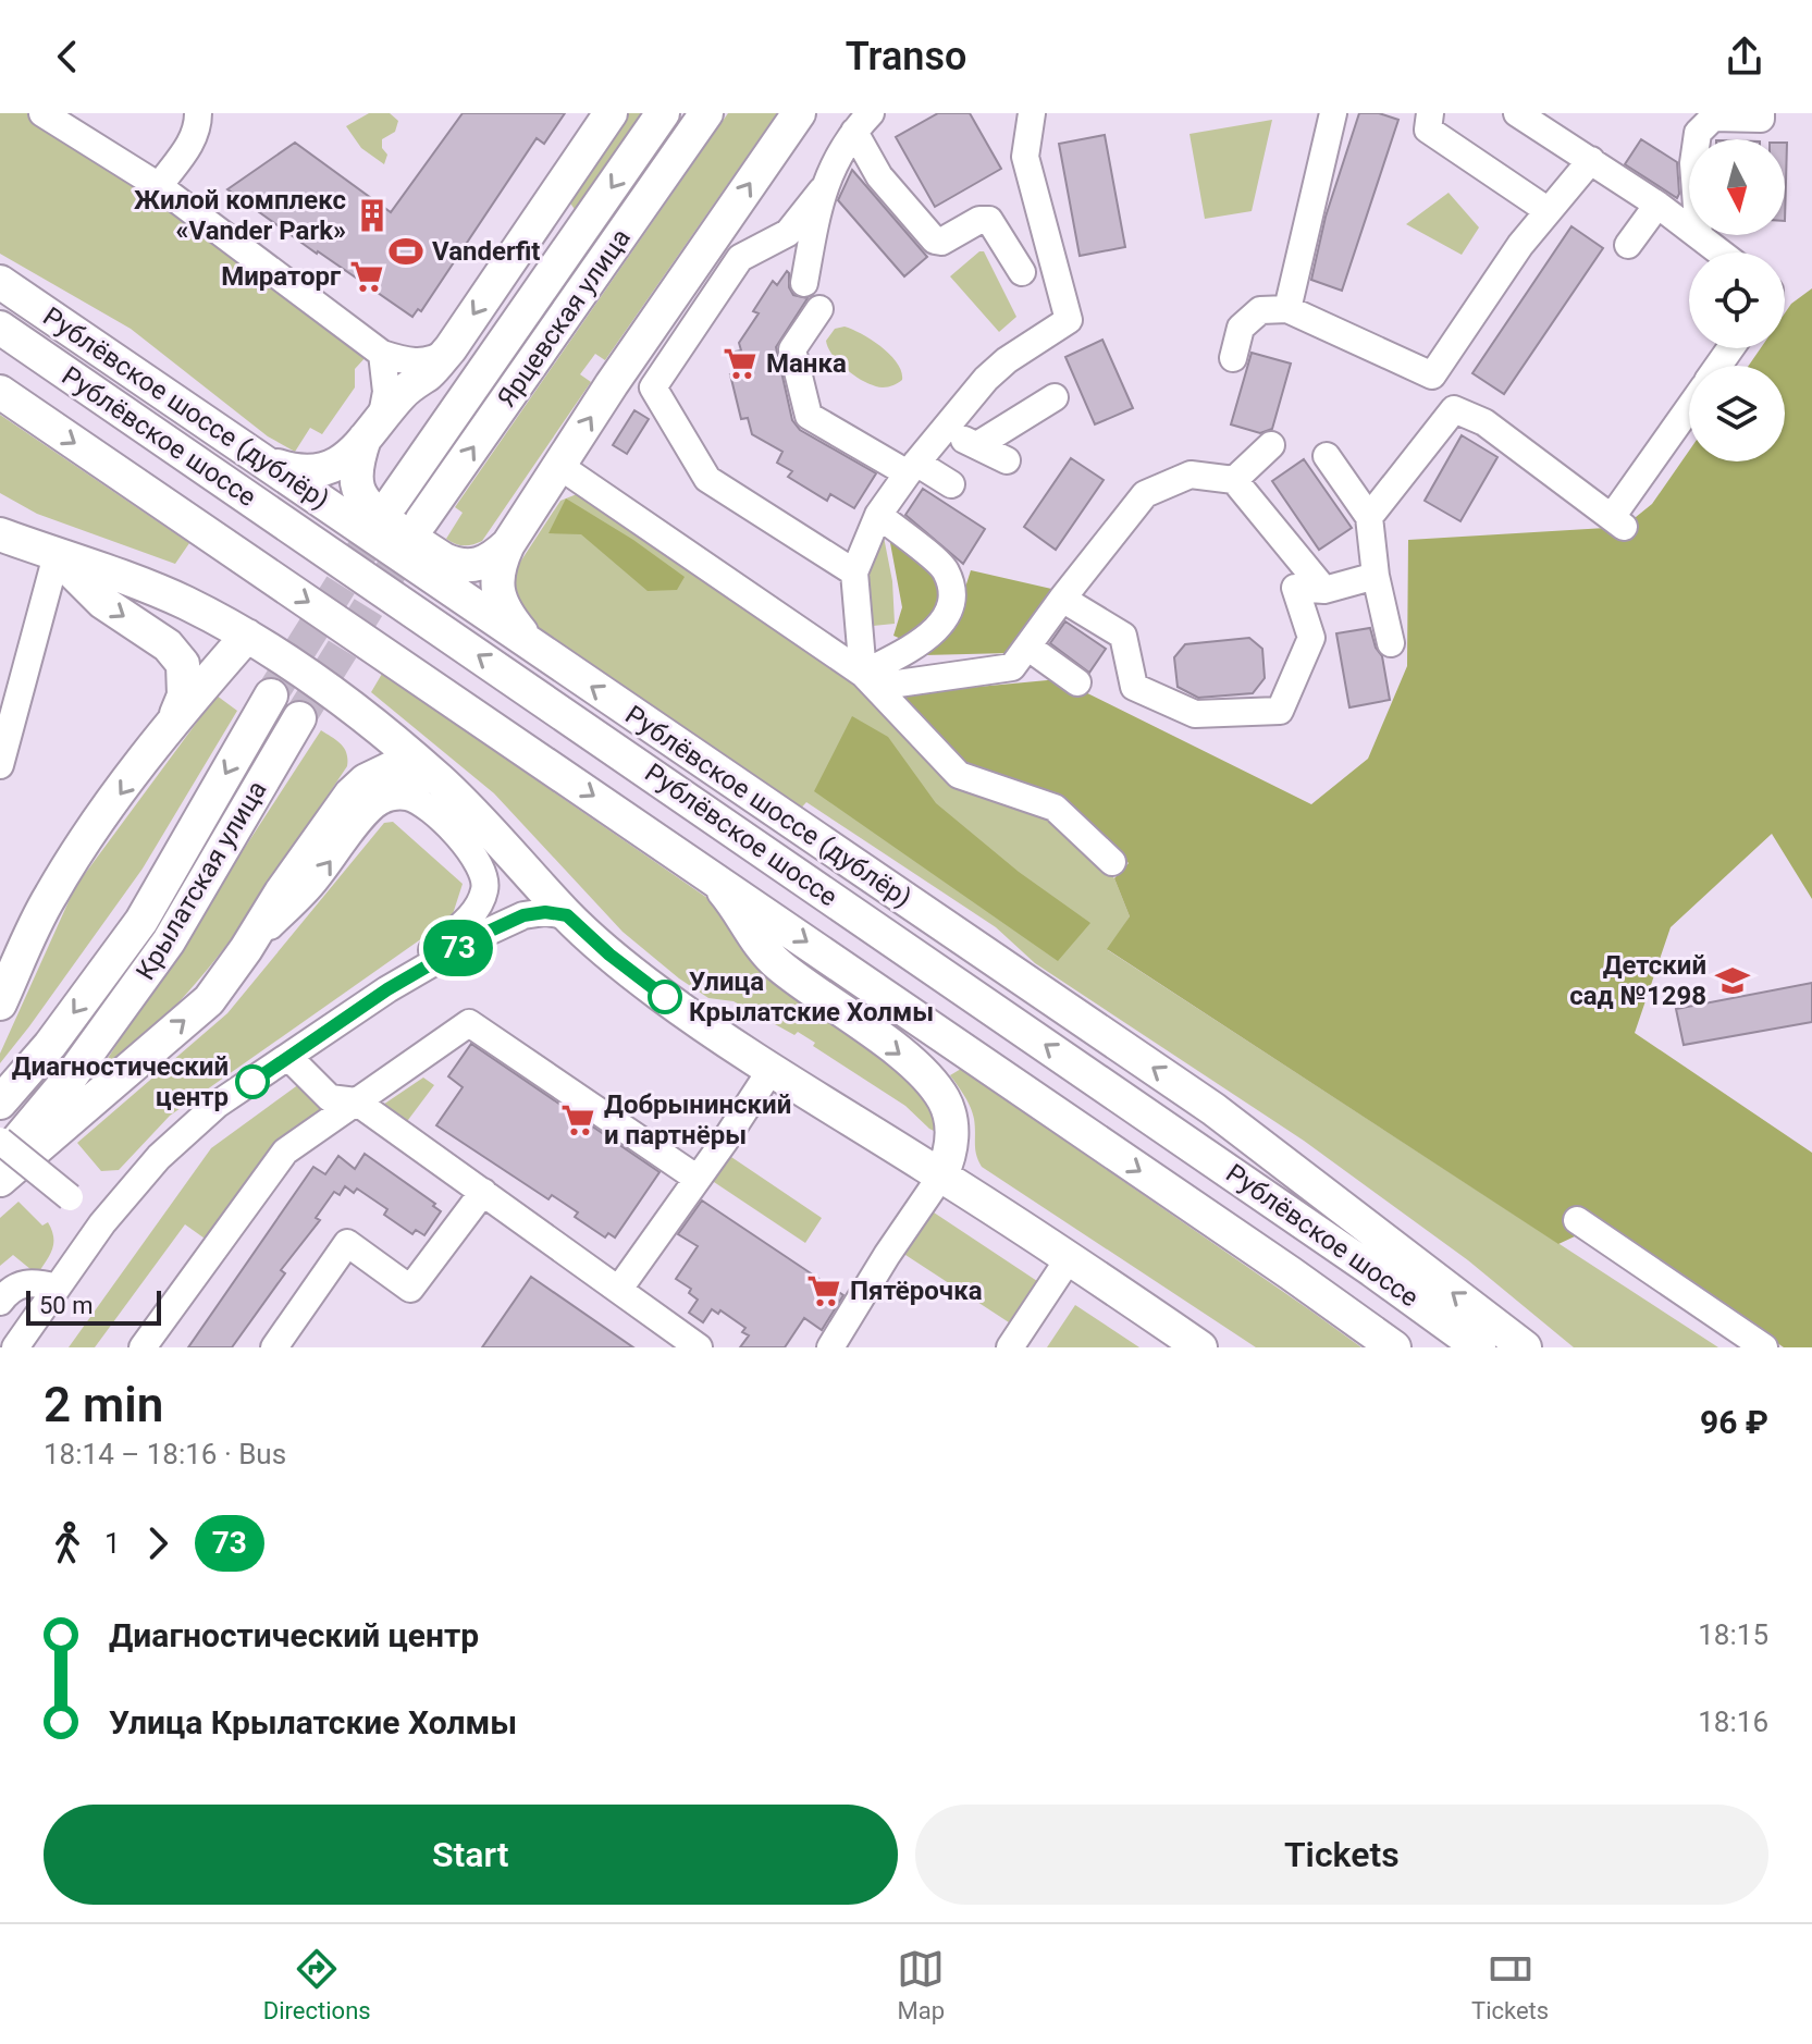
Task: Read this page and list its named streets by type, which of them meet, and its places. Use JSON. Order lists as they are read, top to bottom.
{
  "streets": {
    "main road": [
      "Ярцевская улица",
      "Рублёвское шоссе (дублёр)",
      "Рублёвское шоссе",
      "Крылатская улица"
    ]
  },
  "places": {
    "building": ["Жилой комплекс «Vander Park»"],
    "sports": ["Vanderfit"],
    "supermarket": [
      "Мираторг",
      "Манка",
      "Добрынинский и партнёры",
      "Пятёрочка"
    ],
    "school or university": ["Детский сад №1298"],
    "other": ["Улица Крылатские Холмы", "Диагностический центр"]
  },
  "lines": ["bus line 73"],
  "scale_bar": "50 m",
  "north": "bottom",
  "page": {
    "header": "Transo",
    "on_map": "73",
    "scale": "50 m",
    "heading": ["2 min", "18:14 – 18:16 · Bus", "96 ₽"],
    "legs": ["1", "73"],
    "list": [
      {
        "name": "Диагностический центр",
        "value": "18:15"
      },
      {
        "name": "Улица Крылатские Холмы",
        "value": "18:16"
      }
    ],
    "buttons": ["Start", "Tickets"],
    "tabs": ["Directions", "Map", "Tickets"]
  }
}
